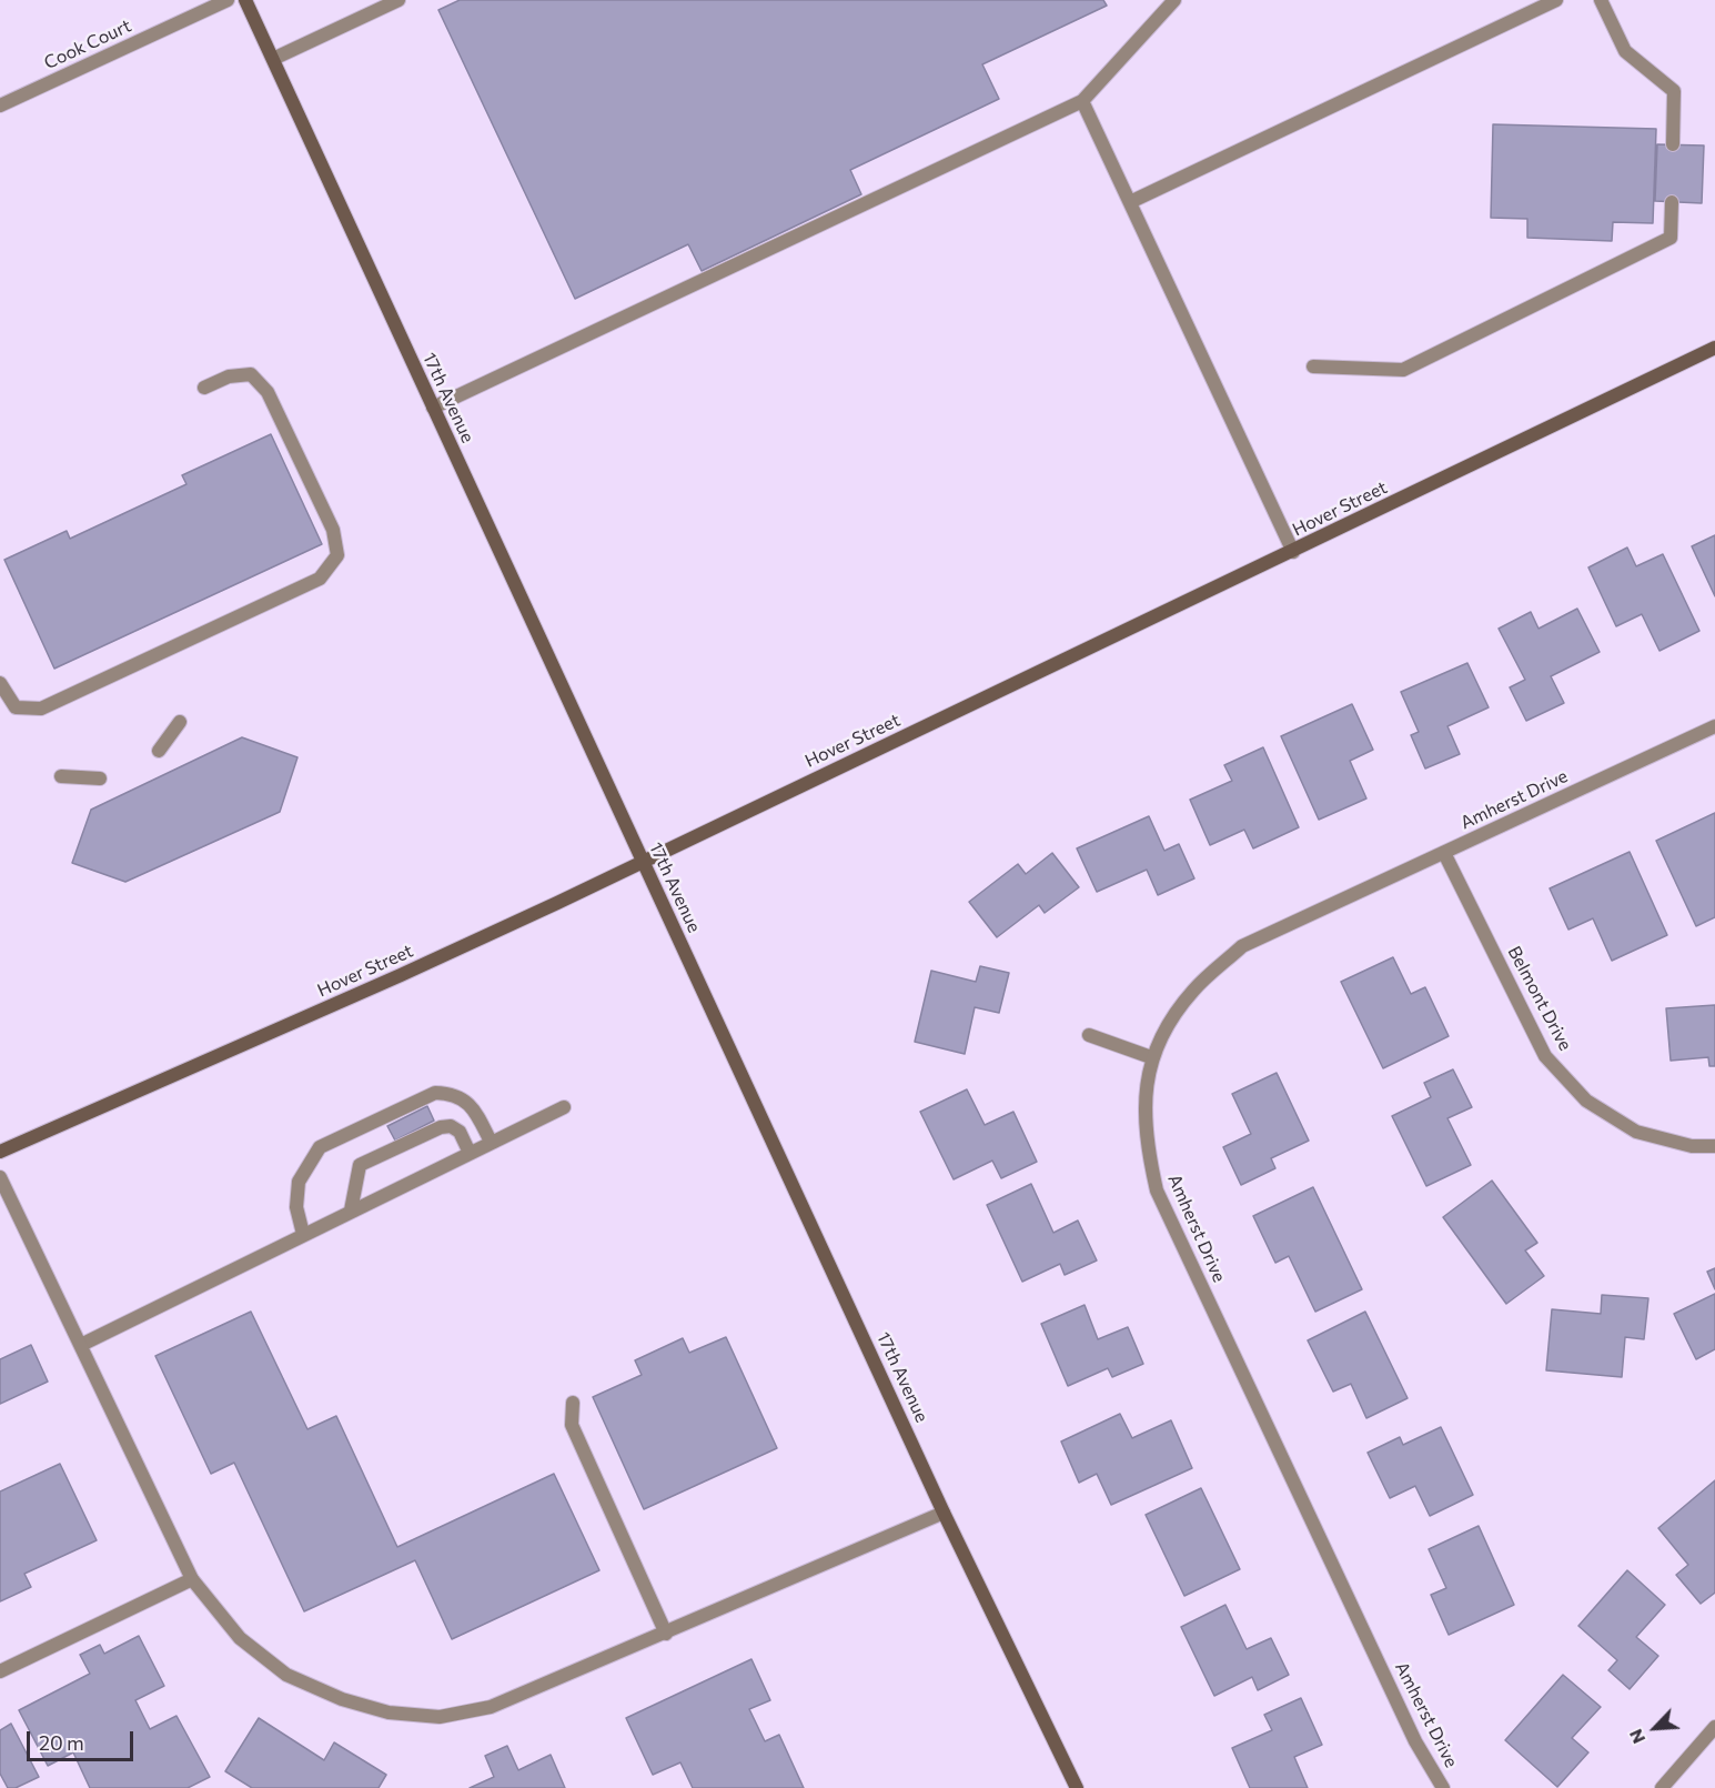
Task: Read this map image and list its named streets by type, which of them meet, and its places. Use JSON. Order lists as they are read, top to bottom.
{
  "streets": {
    "main road": ["17th Avenue", "Hover Street"],
    "street": ["Cook Court", "Amherst Drive", "Belmont Drive"]
  },
  "crossings": [
    ["17th Avenue", "Hover Street"],
    ["Amherst Drive", "Belmont Drive"]
  ],
  "scale_bar": "20 m",
  "north": "bottom left"
}
